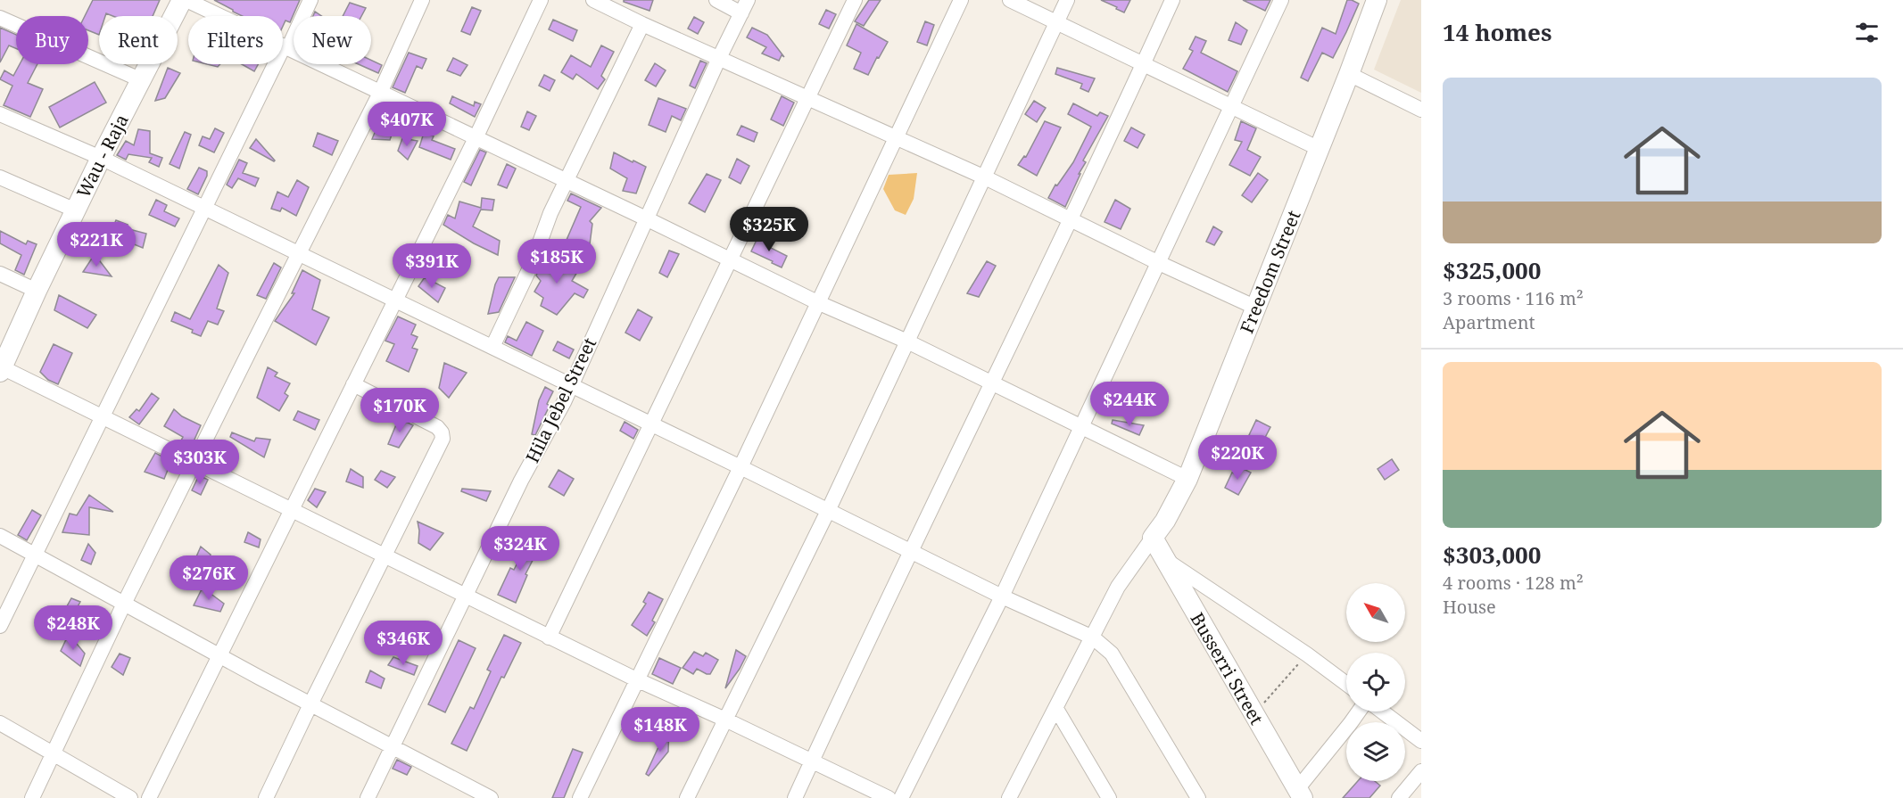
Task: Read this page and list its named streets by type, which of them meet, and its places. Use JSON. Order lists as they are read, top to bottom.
{
  "streets": {
    "main road": ["Wau - Raja", "Freedom Street", "Busserri Street"],
    "street": ["Hila Jebel Street"]
  },
  "crossings": [
    ["Freedom Street", "Busserri Street"]
  ],
  "north": "top left",
  "page": {
    "heading": "14 homes",
    "chip": [
      "Buy",
      "Rent",
      "Filters",
      "New"
    ],
    "list": [
      {
        "name": "$325,000",
        "note": "3 rooms · 116 m² · Apartment"
      },
      {
        "name": "$303,000",
        "note": "4 rooms · 128 m² · House"
      }
    ],
    "price": [
      "$407K",
      "$325K",
      "$221K",
      "$185K",
      "$391K",
      "$244K",
      "$170K",
      "$220K",
      "$303K",
      "$324K",
      "$276K",
      "$248K",
      "$346K",
      "$148K"
    ]
  }
}
